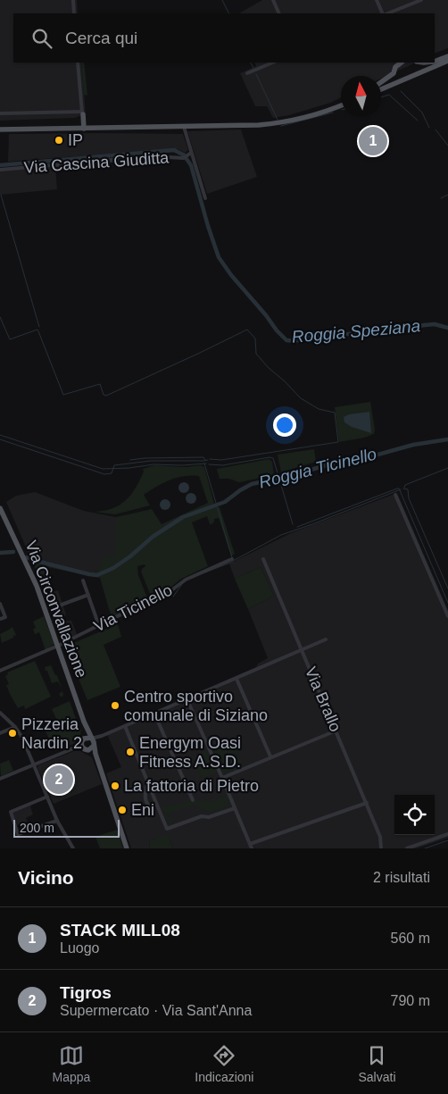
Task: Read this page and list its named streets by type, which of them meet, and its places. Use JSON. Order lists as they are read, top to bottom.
{
  "streets": {
    "main road": ["Via Circonvallazione"],
    "street": ["Via Cascina Giuditta", "Via Ticinello", "Via Brallo"]
  },
  "crossings": [
    ["Via Ticinello", "Via Circonvallazione"]
  ],
  "water": ["Roggia Speziana", "Roggia Ticinello"],
  "places": [
    "IP",
    "Centro sportivo comunale di Siziano",
    "Pizzeria Nardin 2",
    "Energym Oasi Fitness A.S.D.",
    "La fattoria di Pietro",
    "Eni"
  ],
  "scale_bar": "200 m",
  "north": "top",
  "page": {
    "search": "Cerca qui",
    "pins": ["1", "2"],
    "scale": "200 m",
    "heading": ["Vicino", "2 risultati"],
    "list": [
      {
        "mark": "1",
        "name": "STACK MILL08",
        "note": "Luogo",
        "value": "560 m"
      },
      {
        "mark": "2",
        "name": "Tigros",
        "note": "Supermercato · Via Sant'Anna",
        "value": "790 m"
      }
    ],
    "nav": ["Mappa", "Indicazioni", "Salvati"]
  }
}
